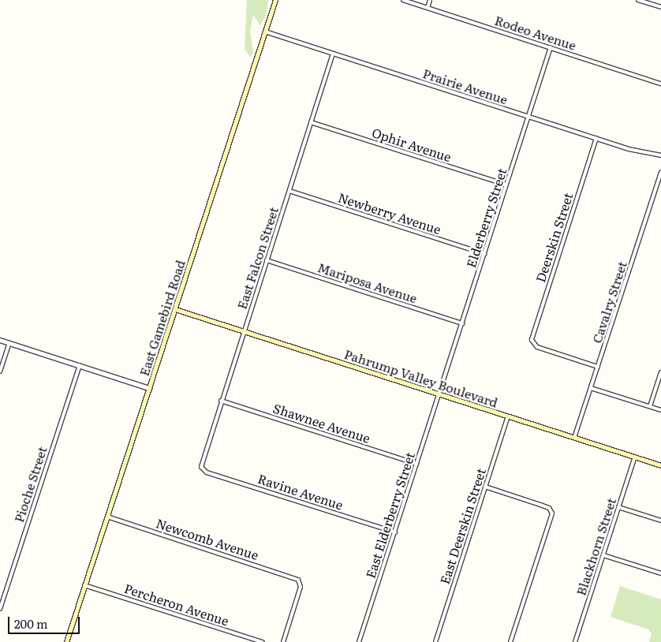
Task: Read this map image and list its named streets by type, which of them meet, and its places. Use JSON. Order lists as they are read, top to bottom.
{
  "streets": {
    "main road": ["East Gamebird Road", "Pahrump Valley Boulevard"],
    "street": [
      "Rodeo Avenue",
      "Prairie Avenue",
      "Ophir Avenue",
      "Newberry Avenue",
      "Elderberry Street",
      "Deerskin Street",
      "East Falcon Street",
      "Mariposa Avenue",
      "Cavalry Street",
      "Shawnee Avenue",
      "Pioche Street",
      "Ravine Avenue",
      "East Elderberry Street",
      "East Deerskin Street",
      "Newcomb Avenue",
      "Blackhorn Street",
      "Percheron Avenue"
    ]
  },
  "crossings": [
    ["Rodeo Avenue", "Elderberry Street"],
    ["Prairie Avenue", "Elderberry Street"],
    ["Prairie Avenue", "Deerskin Street"],
    ["Prairie Avenue", "East Falcon Street"],
    ["Prairie Avenue", "East Gamebird Road"],
    ["Ophir Avenue", "Elderberry Street"],
    ["Ophir Avenue", "East Falcon Street"],
    ["Newberry Avenue", "Elderberry Street"],
    ["Newberry Avenue", "East Falcon Street"],
    ["Elderberry Street", "Mariposa Avenue"],
    ["Elderberry Street", "Pahrump Valley Boulevard"],
    ["Elderberry Street", "East Elderberry Street"],
    ["Deerskin Street", "Cavalry Street"],
    ["East Falcon Street", "Mariposa Avenue"],
    ["East Falcon Street", "Pahrump Valley Boulevard"],
    ["East Falcon Street", "Shawnee Avenue"],
    ["East Falcon Street", "Ravine Avenue"],
    ["Cavalry Street", "Pahrump Valley Boulevard"],
    ["East Gamebird Road", "Pahrump Valley Boulevard"],
    ["East Gamebird Road", "Newcomb Avenue"],
    ["East Gamebird Road", "Percheron Avenue"],
    ["Pahrump Valley Boulevard", "East Elderberry Street"],
    ["Pahrump Valley Boulevard", "East Deerskin Street"],
    ["Pahrump Valley Boulevard", "Blackhorn Street"],
    ["Shawnee Avenue", "East Elderberry Street"],
    ["Ravine Avenue", "East Elderberry Street"]
  ],
  "scale_bar": "200 m"
}
